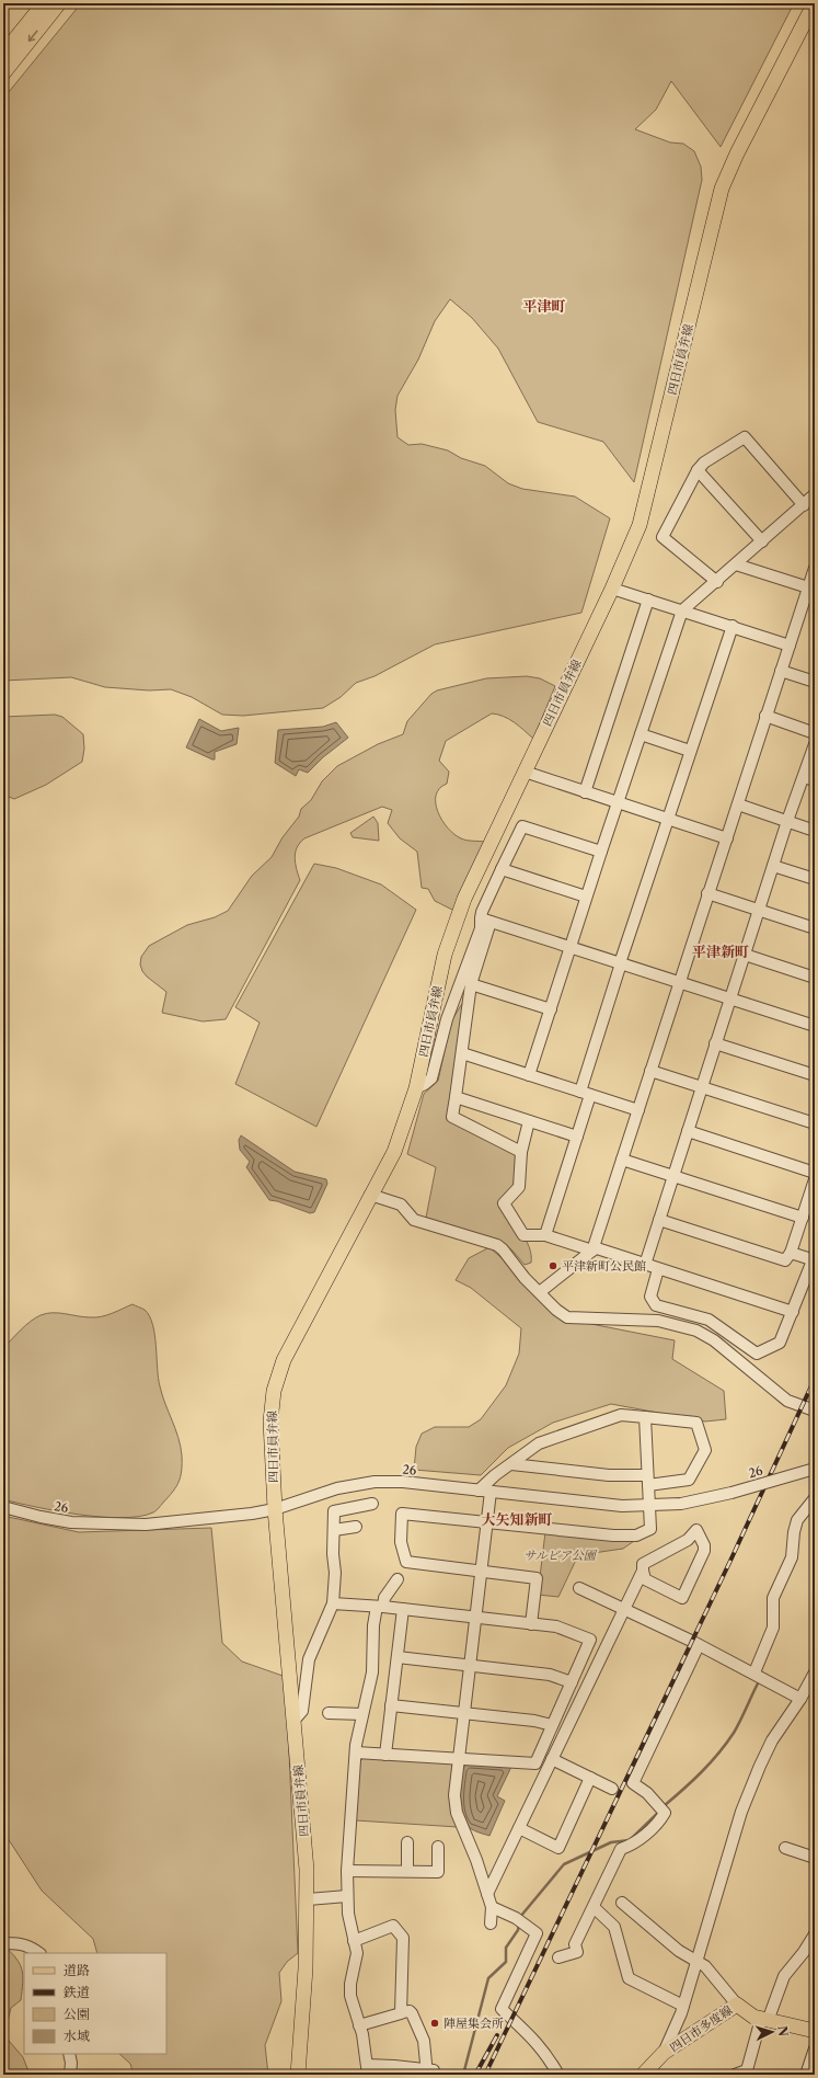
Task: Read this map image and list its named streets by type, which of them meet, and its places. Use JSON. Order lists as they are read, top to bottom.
{
  "streets": {
    "main road": ["四日市員弁線", "四日市多度線"],
    "street": ["26"]
  },
  "crossings": [
    ["四日市員弁線", "26"]
  ],
  "districts": ["平津町", "平津新町", "大矢知新町"],
  "parks": ["サルビア公園"],
  "places": ["平津新町公民館", "陣屋集会所"],
  "legend": [
    "道路",
    "鉄道",
    "公園",
    "水域"
  ],
  "north": "right"
}
